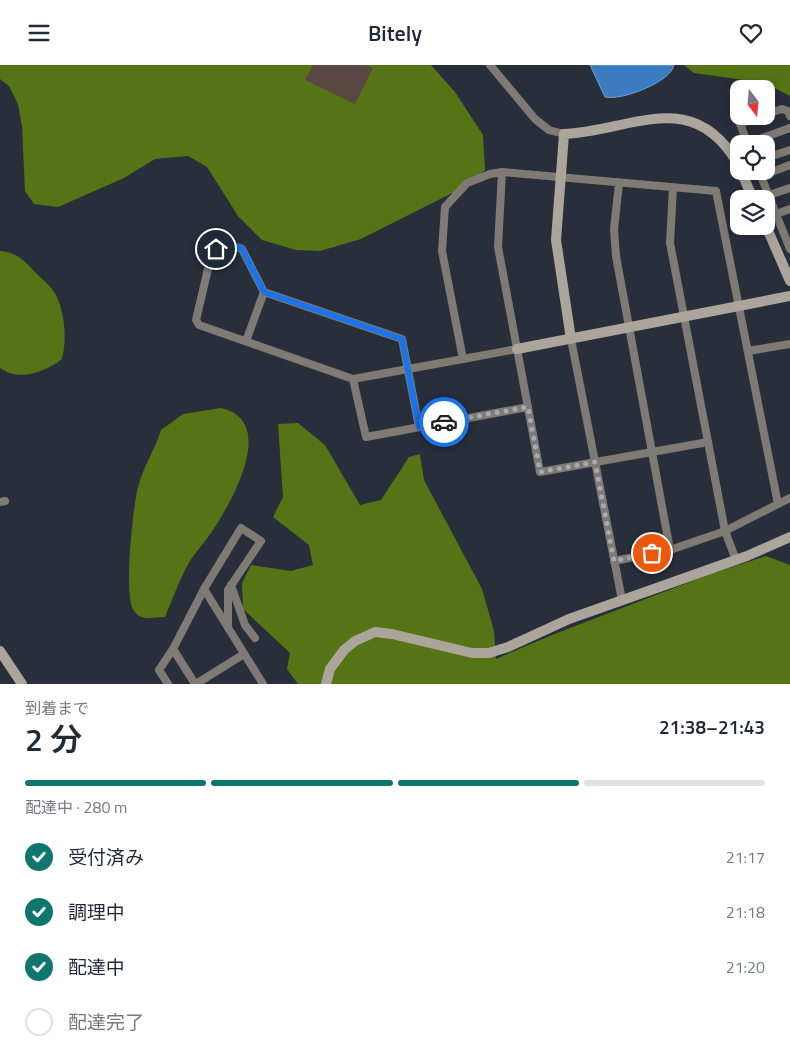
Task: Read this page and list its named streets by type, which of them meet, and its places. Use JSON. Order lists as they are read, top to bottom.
{
  "north": "bottom",
  "page": {
    "header": "Bitely",
    "heading": ["2 分", "到着まで", "21:38–21:43"],
    "bar": "配達中 · 280 m",
    "list": [
      ["受付済み", "21:17"],
      ["調理中", "21:18"],
      ["配達中", "21:20"],
      "配達完了"
    ]
  }
}
